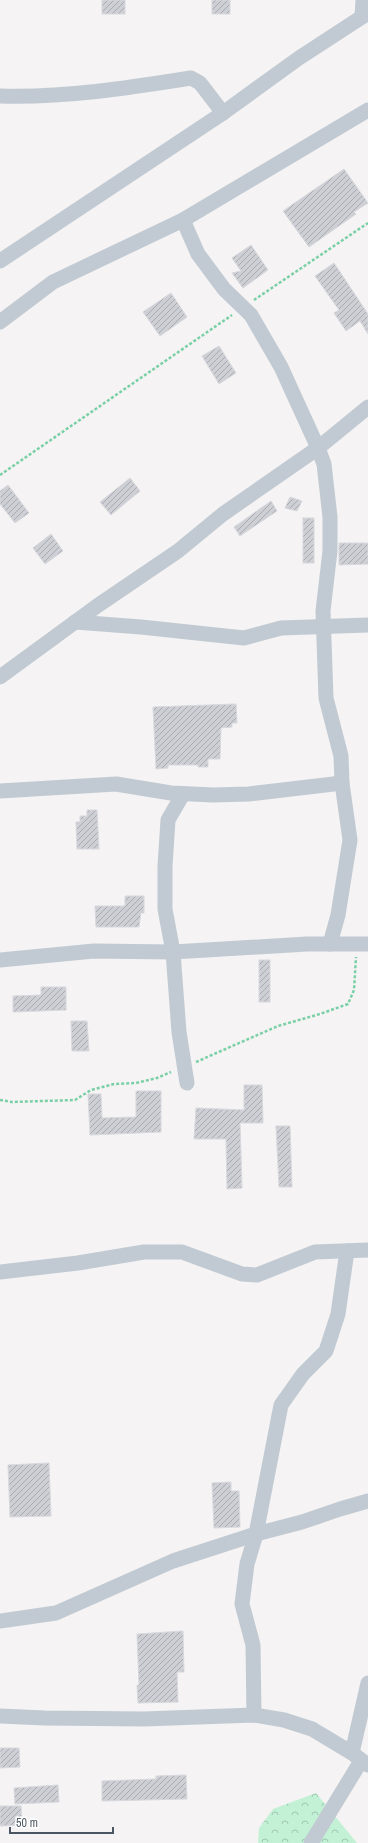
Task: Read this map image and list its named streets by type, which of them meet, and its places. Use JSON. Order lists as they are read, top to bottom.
{
  "scale_bar": "50 m"
}
